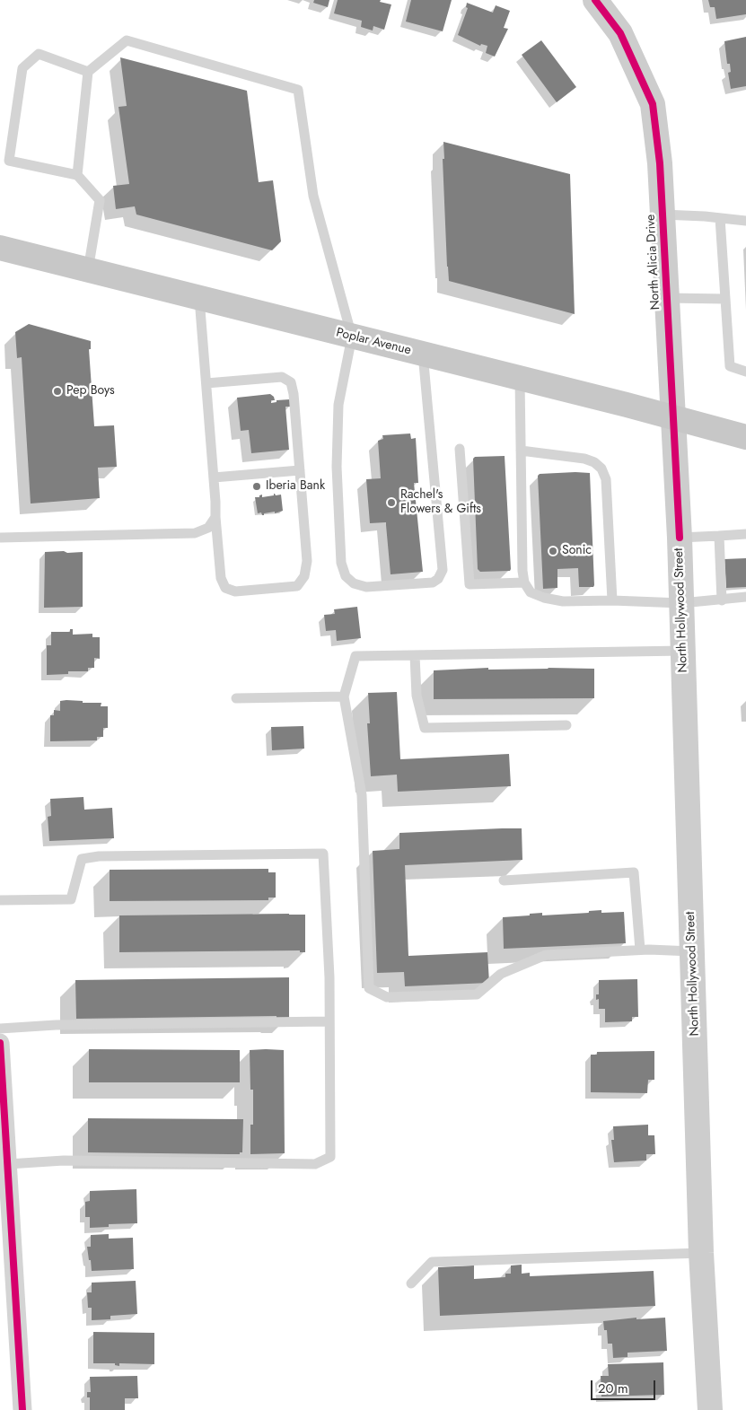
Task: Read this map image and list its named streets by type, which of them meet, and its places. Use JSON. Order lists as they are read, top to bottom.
{
  "streets": {
    "main road": ["North Alicia Drive", "Poplar Avenue", "North Hollywood Street"]
  },
  "crossings": [
    ["North Alicia Drive", "Poplar Avenue"],
    ["North Alicia Drive", "North Hollywood Street"]
  ],
  "places": [
    "Pep Boys",
    "Iberia Bank",
    "Rachel's Flowers & Gifts",
    "Sonic"
  ],
  "scale_bar": "20 m"
}
